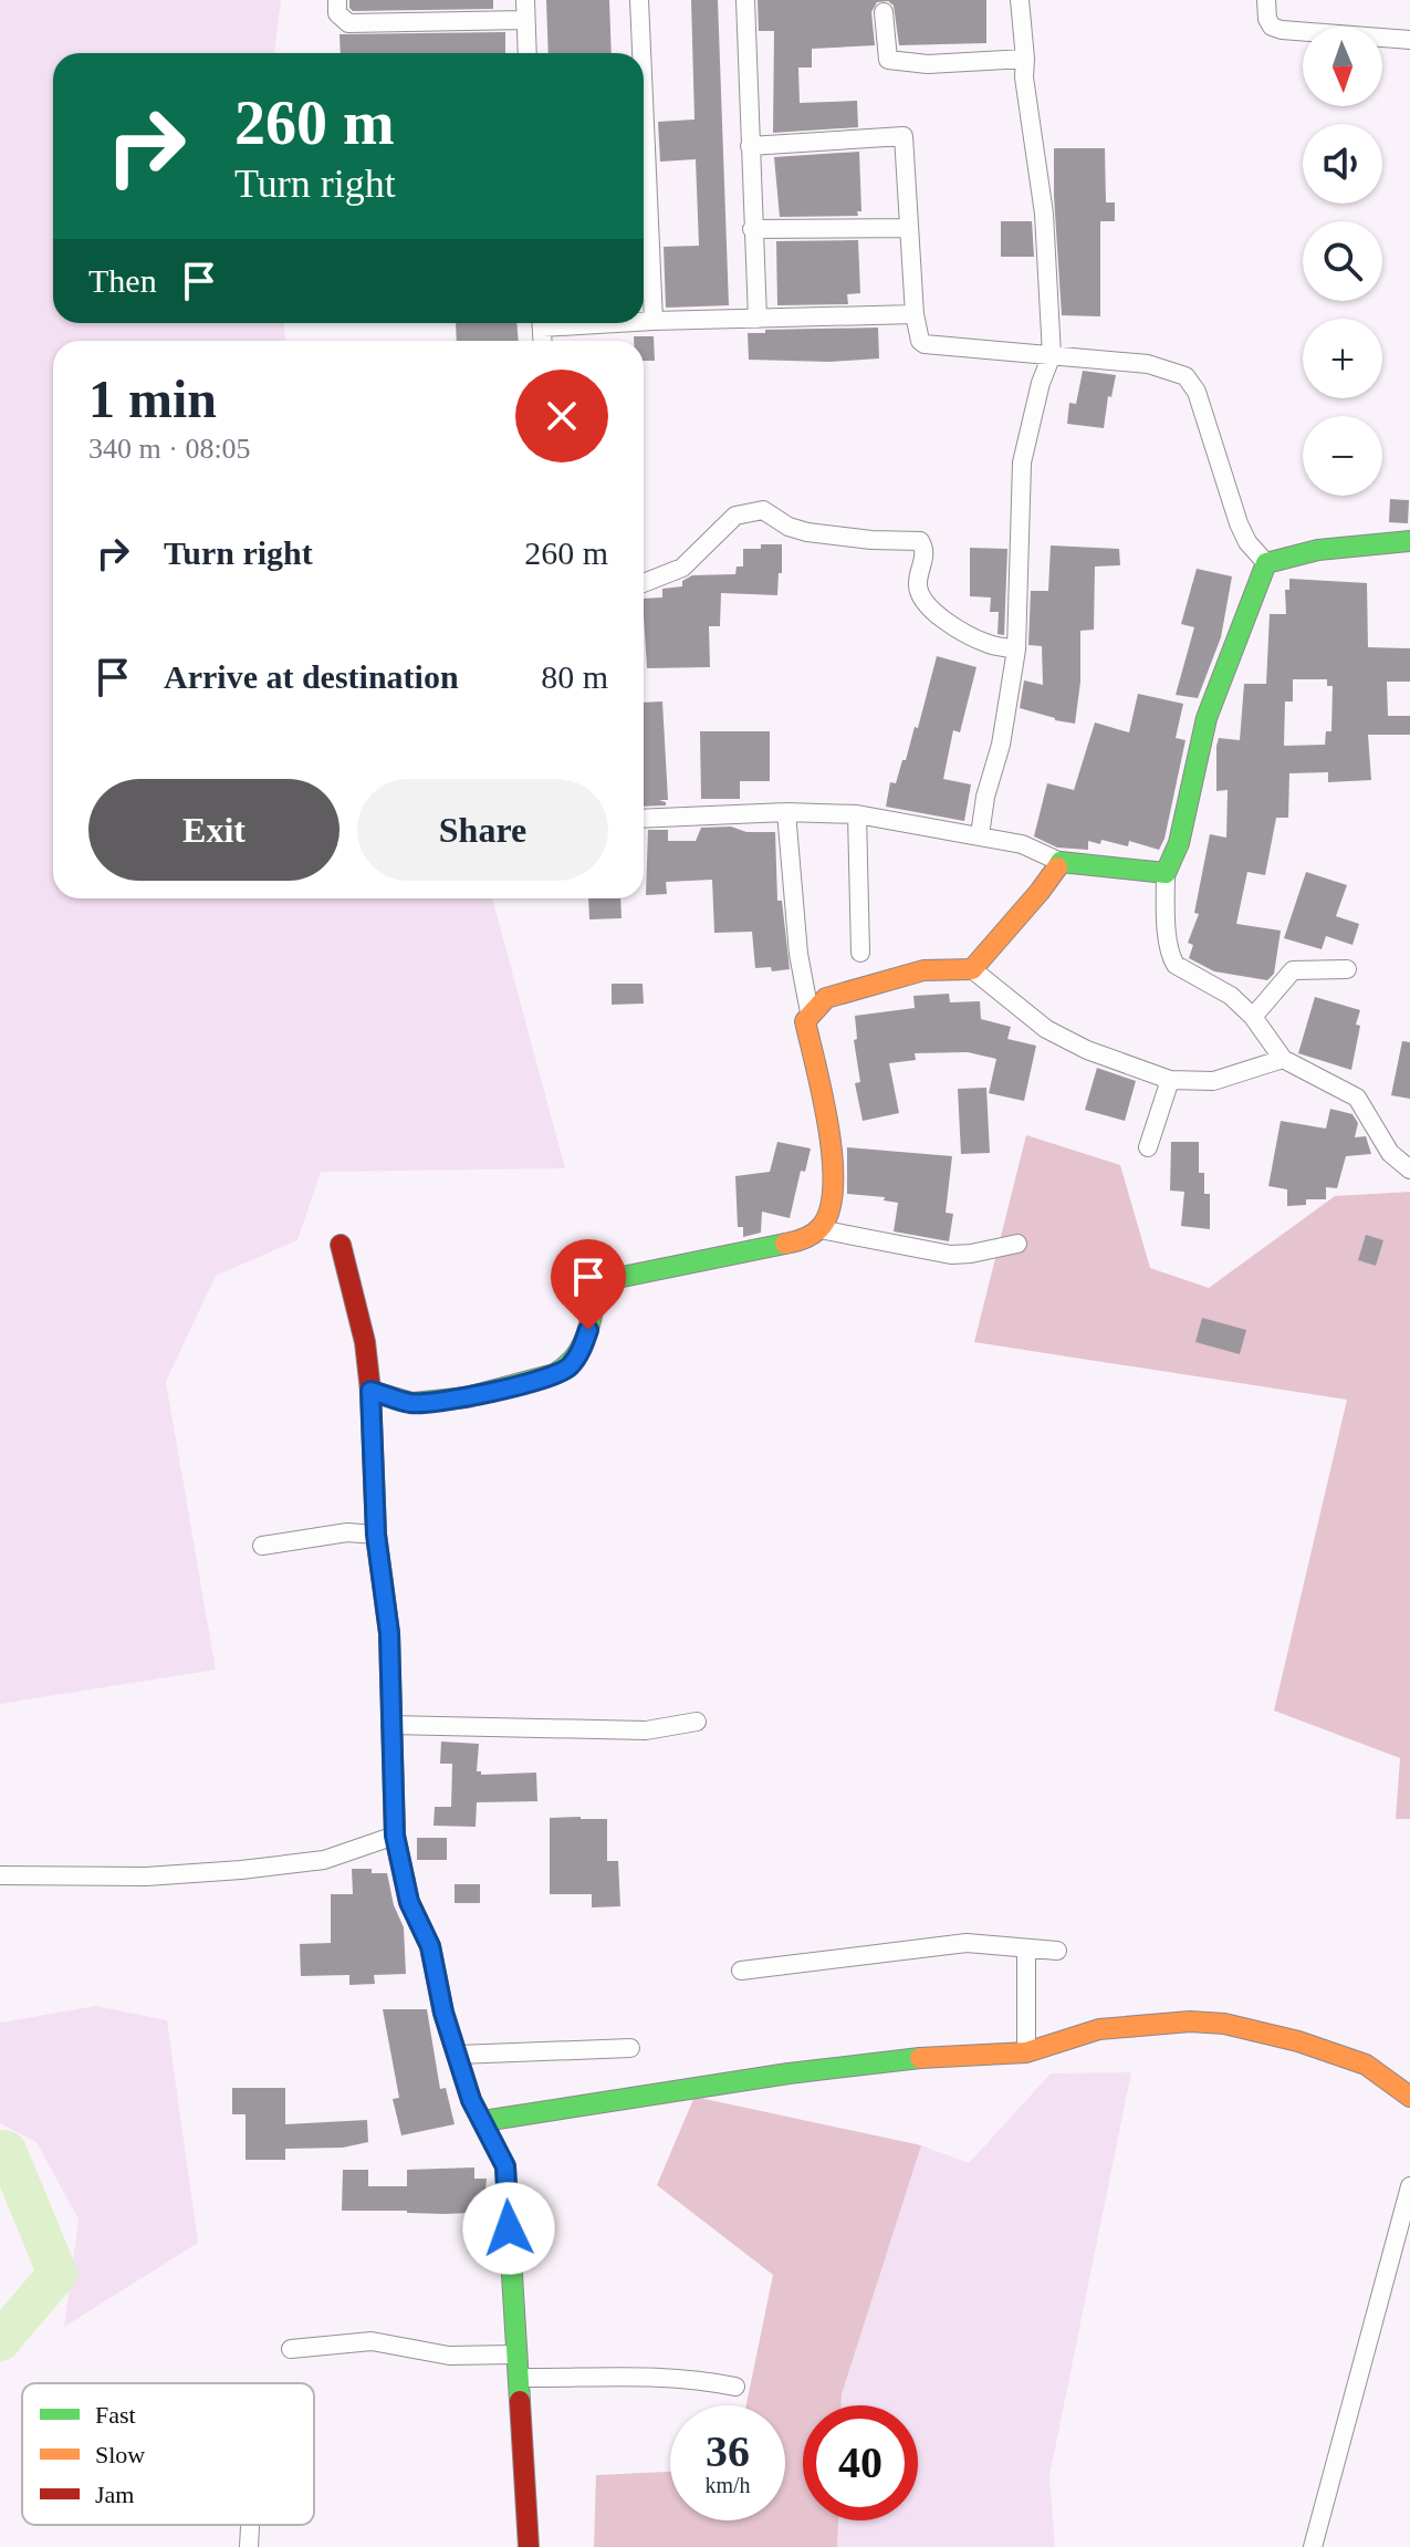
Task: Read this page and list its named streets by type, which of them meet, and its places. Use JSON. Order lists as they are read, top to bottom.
{
  "legend": ["Fast", "Slow", "Jam"],
  "north": "bottom",
  "page": {
    "map_buttons": ["+", "−"],
    "turn": ["260 m", "Turn right"],
    "then": "Then",
    "heading": ["1 min", "340 m · 08:05"],
    "list": [
      {
        "name": "Turn right",
        "value": "260 m"
      },
      {
        "name": "Arrive at destination",
        "value": "80 m"
      }
    ],
    "buttons": ["Exit", "Share"],
    "speed": "36 km/h",
    "limit": "40"
  }
}
